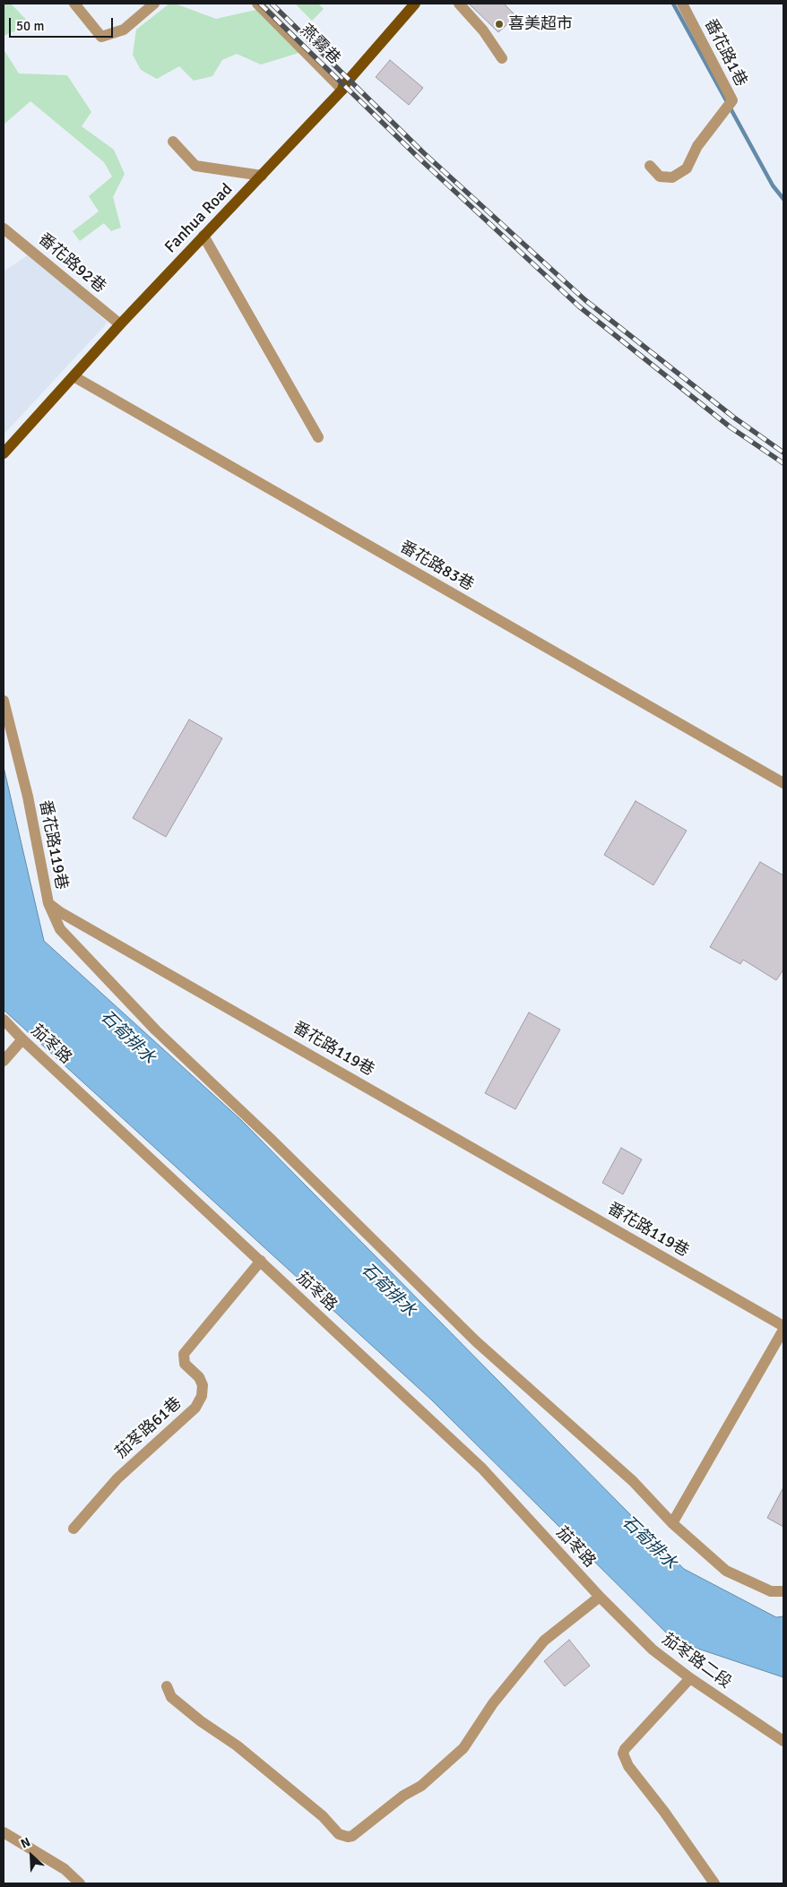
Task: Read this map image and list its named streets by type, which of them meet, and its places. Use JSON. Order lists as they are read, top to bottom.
{
  "streets": {
    "main road": ["Fanhua Road"],
    "street": [
      "燕霧巷",
      "番花路1巷",
      "番花路92巷",
      "番花路83巷",
      "番花路119巷",
      "茄苳路",
      "茄苳路61巷",
      "茄苳路二段"
    ]
  },
  "crossings": [
    ["燕霧巷", "Fanhua Road"],
    ["Fanhua Road", "番花路92巷"],
    ["Fanhua Road", "番花路83巷"],
    ["茄苳路", "茄苳路61巷"],
    ["茄苳路", "茄苳路二段"]
  ],
  "water": ["石筍排水"],
  "places": ["喜美超市"],
  "scale_bar": "50 m",
  "north": "top left"
}
